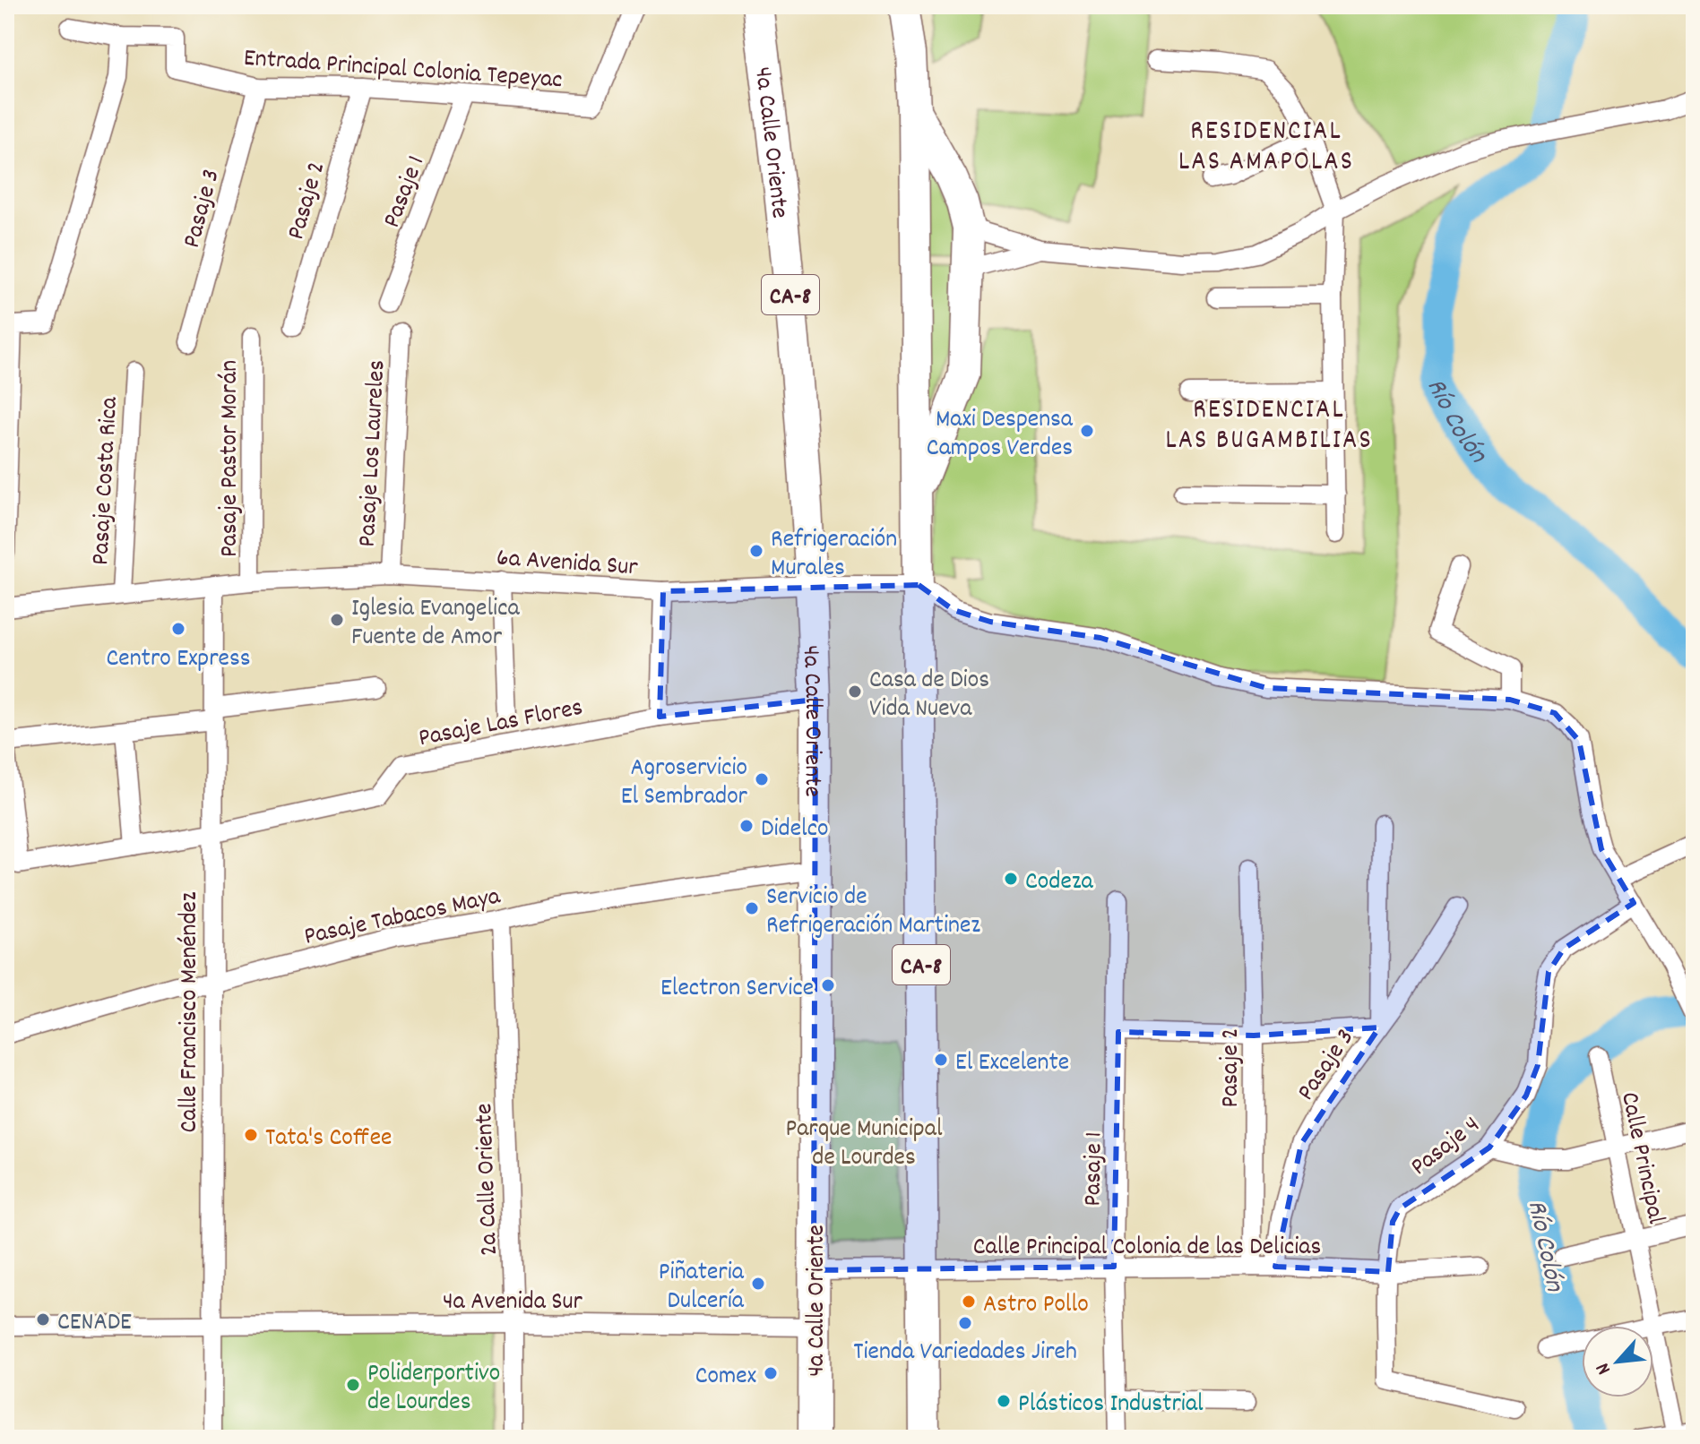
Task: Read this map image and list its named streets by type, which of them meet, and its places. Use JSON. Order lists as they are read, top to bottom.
{
  "streets": {
    "highway": ["4a Calle Oriente", "CA-8"],
    "street": [
      "Entrada Principal Colonia Tepeyac",
      "Pasaje 1",
      "Pasaje 2",
      "Pasaje 3",
      "Pasaje Los Laureles",
      "Pasaje Pastor Morán",
      "Pasaje Costa Rica",
      "6a Avenida Sur",
      "Pasaje Las Flores",
      "Pasaje Tabacos Maya",
      "Calle Francisco Menéndez",
      "Pasaje 4",
      "Calle Principal",
      "2a Calle Oriente",
      "Calle Principal Colonia de las Delicias",
      "4a Avenida Sur"
    ]
  },
  "crossings": [
    ["Entrada Principal Colonia Tepeyac", "Pasaje 1"],
    ["Entrada Principal Colonia Tepeyac", "Pasaje 2"],
    ["Entrada Principal Colonia Tepeyac", "Pasaje 3"],
    ["4a Calle Oriente", "6a Avenida Sur"],
    ["4a Calle Oriente", "Pasaje Las Flores"],
    ["4a Calle Oriente", "Pasaje Tabacos Maya"],
    ["4a Calle Oriente", "Calle Principal Colonia de las Delicias"],
    ["4a Calle Oriente", "4a Avenida Sur"],
    ["Pasaje 1", "Calle Principal Colonia de las Delicias"],
    ["Pasaje 2", "Calle Principal Colonia de las Delicias"],
    ["Pasaje 3", "Calle Principal Colonia de las Delicias"],
    ["CA-8", "6a Avenida Sur"],
    ["CA-8", "Calle Principal Colonia de las Delicias"],
    ["Pasaje Los Laureles", "6a Avenida Sur"],
    ["Pasaje Pastor Morán", "6a Avenida Sur"],
    ["Pasaje Costa Rica", "6a Avenida Sur"],
    ["6a Avenida Sur", "Calle Francisco Menéndez"],
    ["Pasaje Las Flores", "Calle Francisco Menéndez"],
    ["Pasaje Tabacos Maya", "Calle Francisco Menéndez"],
    ["Pasaje Tabacos Maya", "2a Calle Oriente"],
    ["Calle Francisco Menéndez", "4a Avenida Sur"],
    ["Pasaje 4", "Calle Principal Colonia de las Delicias"],
    ["2a Calle Oriente", "4a Avenida Sur"]
  ],
  "districts": ["RESIDENCIAL LAS AMAPOLAS", "RESIDENCIAL LAS BUGAMBILIAS"],
  "water": ["Río Colón"],
  "parks": ["Parque Municipal de Lourdes"],
  "places": [
    "Maxi Despensa Campos Verdes",
    "Refrigeración Murales",
    "Iglesia Evangelica Fuente de Amor",
    "Centro Express",
    "Casa de Dios Vida Nueva",
    "Agroservicio El Sembrador",
    "Didelco",
    "Codeza",
    "Servicio de Refrigeración Martinez",
    "Electron Service",
    "El Excelente",
    "Tata's Coffee",
    "Piñateria Dulcería",
    "Astro Pollo",
    "CENADE",
    "Tienda Variedades Jireh",
    "Comex",
    "Poliderportivo de Lourdes",
    "Plásticos Industrial"
  ],
  "north": "bottom left"
}
